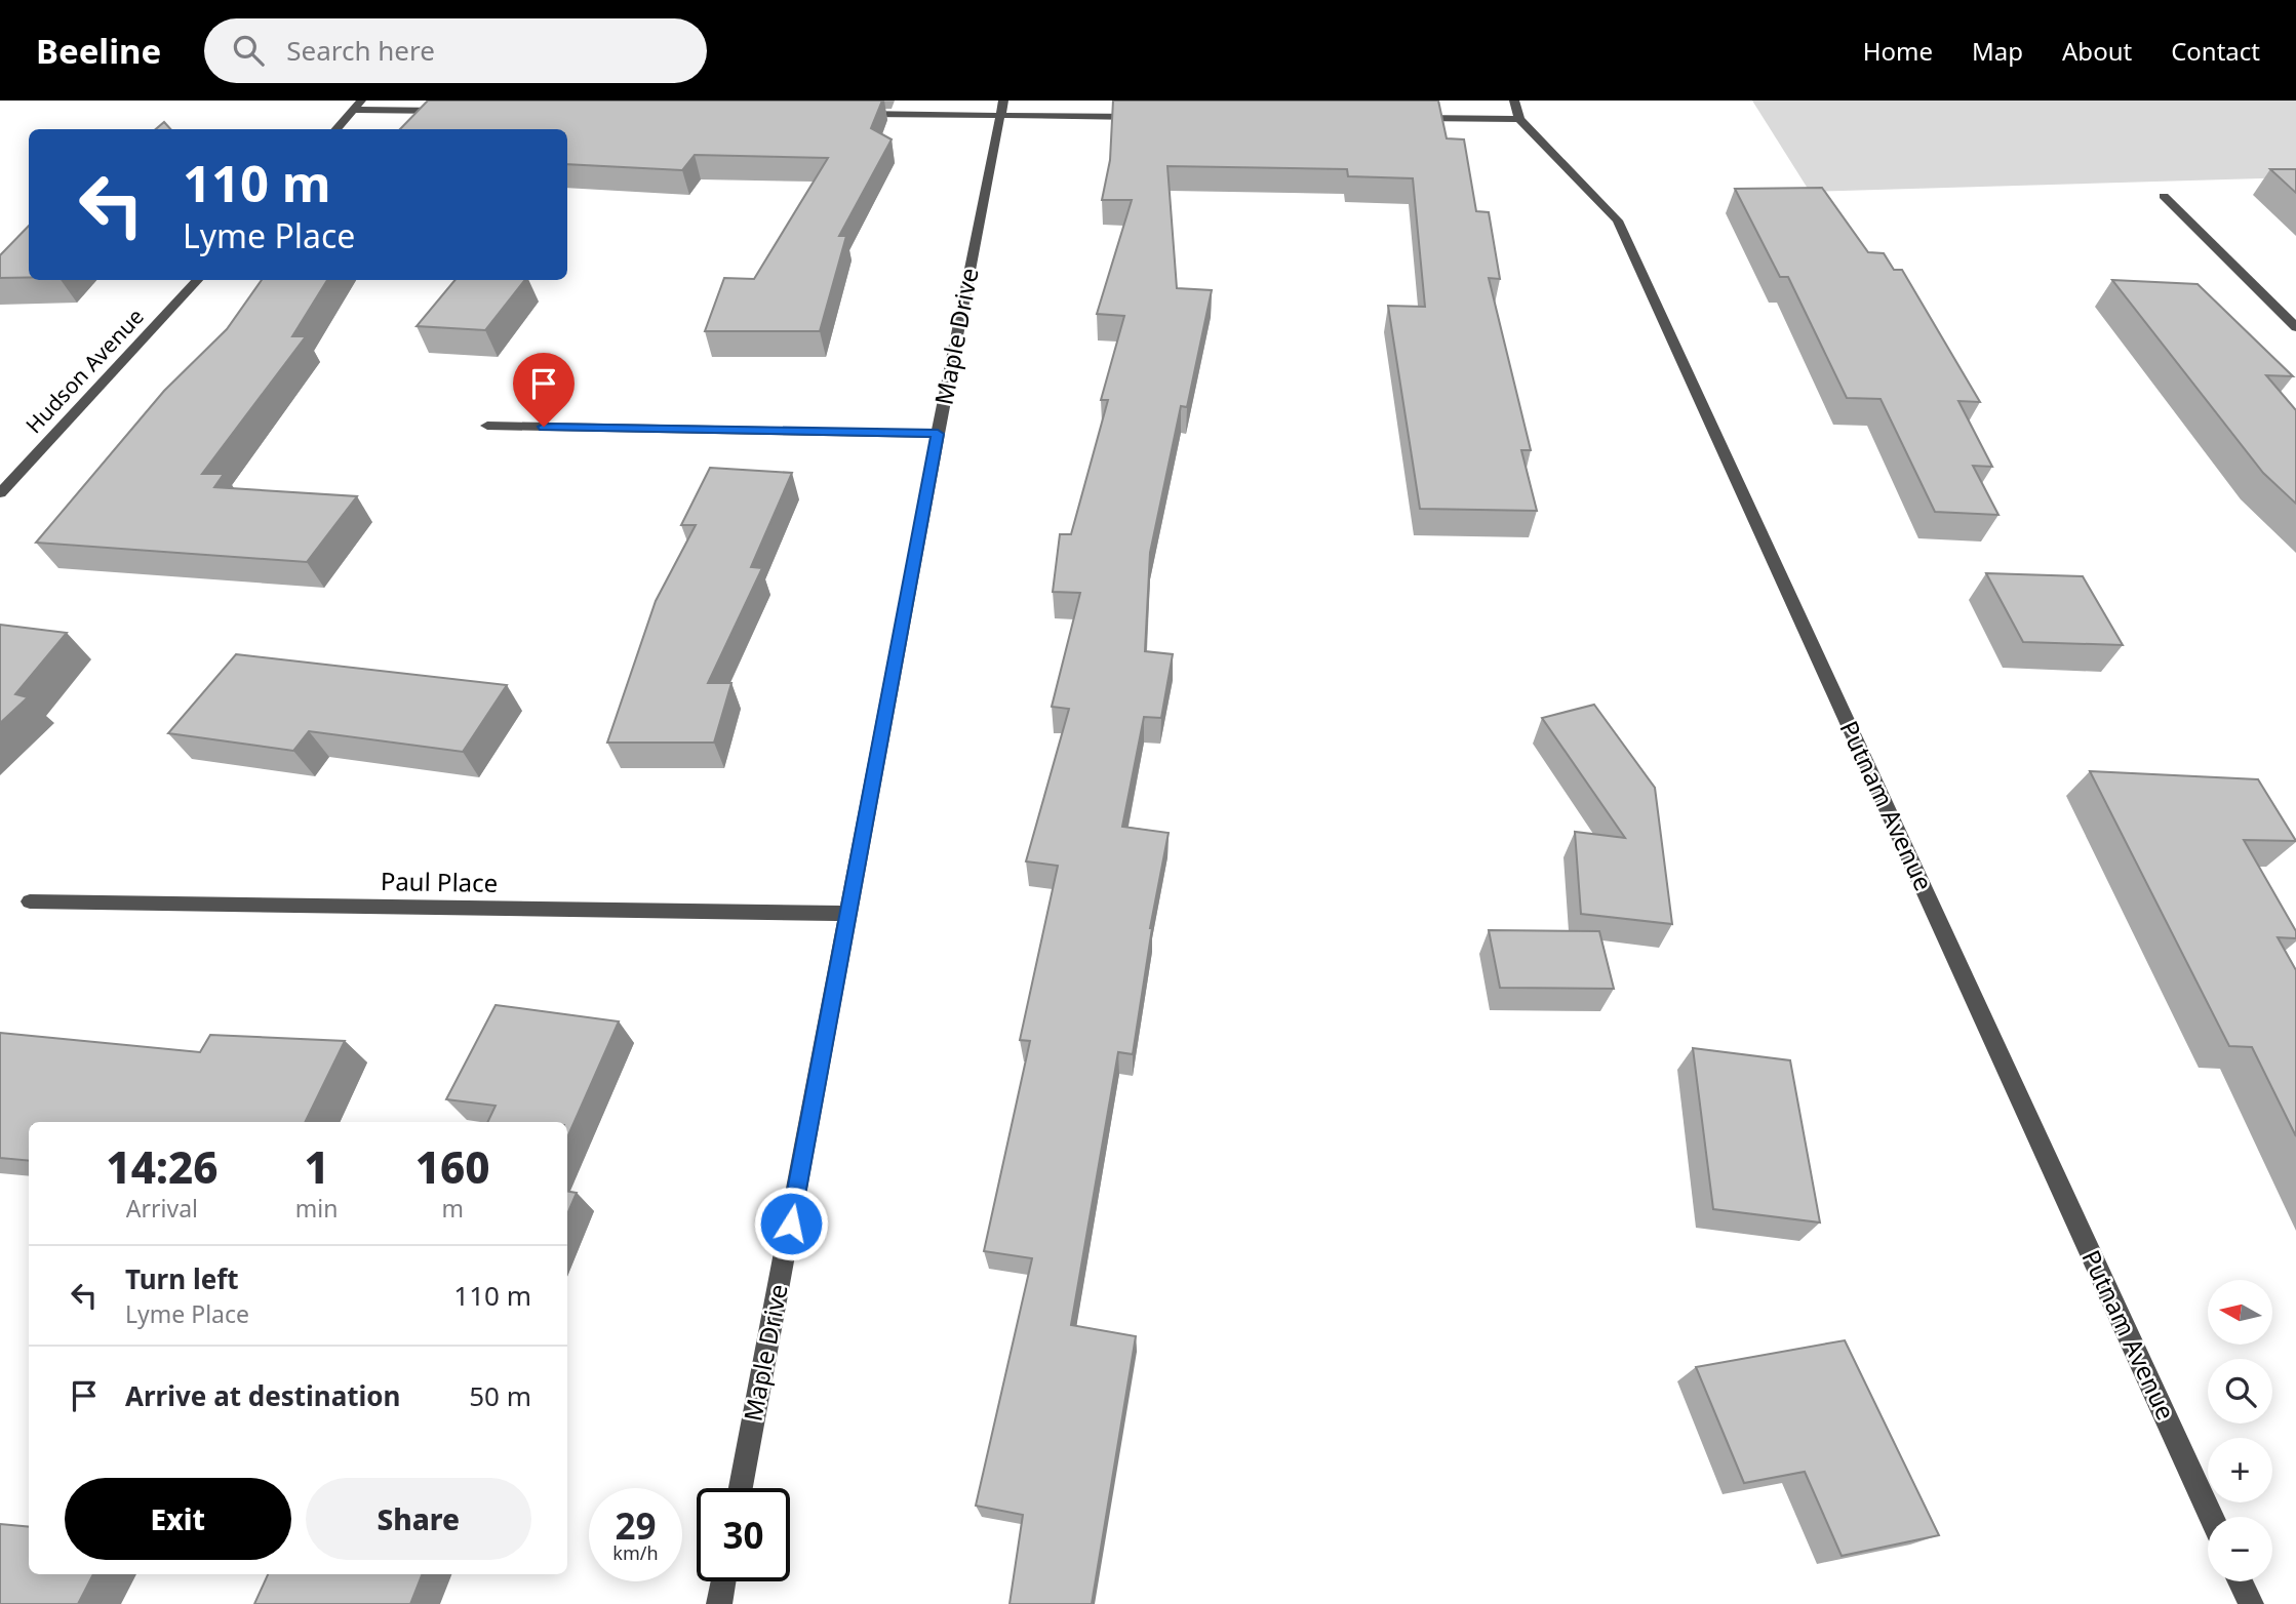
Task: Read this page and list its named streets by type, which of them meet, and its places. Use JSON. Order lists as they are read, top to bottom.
{
  "streets": {
    "street": [
      "Maple Drive",
      "Hudson Avenue",
      "Putnam Avenue",
      "Paul Place"
    ]
  },
  "crossings": [
    ["Maple Drive", "Paul Place"]
  ],
  "north": "left",
  "page": {
    "header": "Beeline",
    "search": "Search here",
    "nav": [
      "Home",
      "Map",
      "About",
      "Contact"
    ],
    "turn": ["110 m", "Lyme Place"],
    "eta": [
      "14:26",
      "Arrival",
      "1",
      "min",
      "160",
      "m"
    ],
    "list": [
      {
        "name": "Turn left",
        "note": "Lyme Place",
        "value": "110 m"
      },
      {
        "name": "Arrive at destination",
        "value": "50 m"
      }
    ],
    "map_buttons": ["+", "−"],
    "buttons": ["Exit", "Share"],
    "speed": "29 km/h",
    "limit": "30"
  }
}
